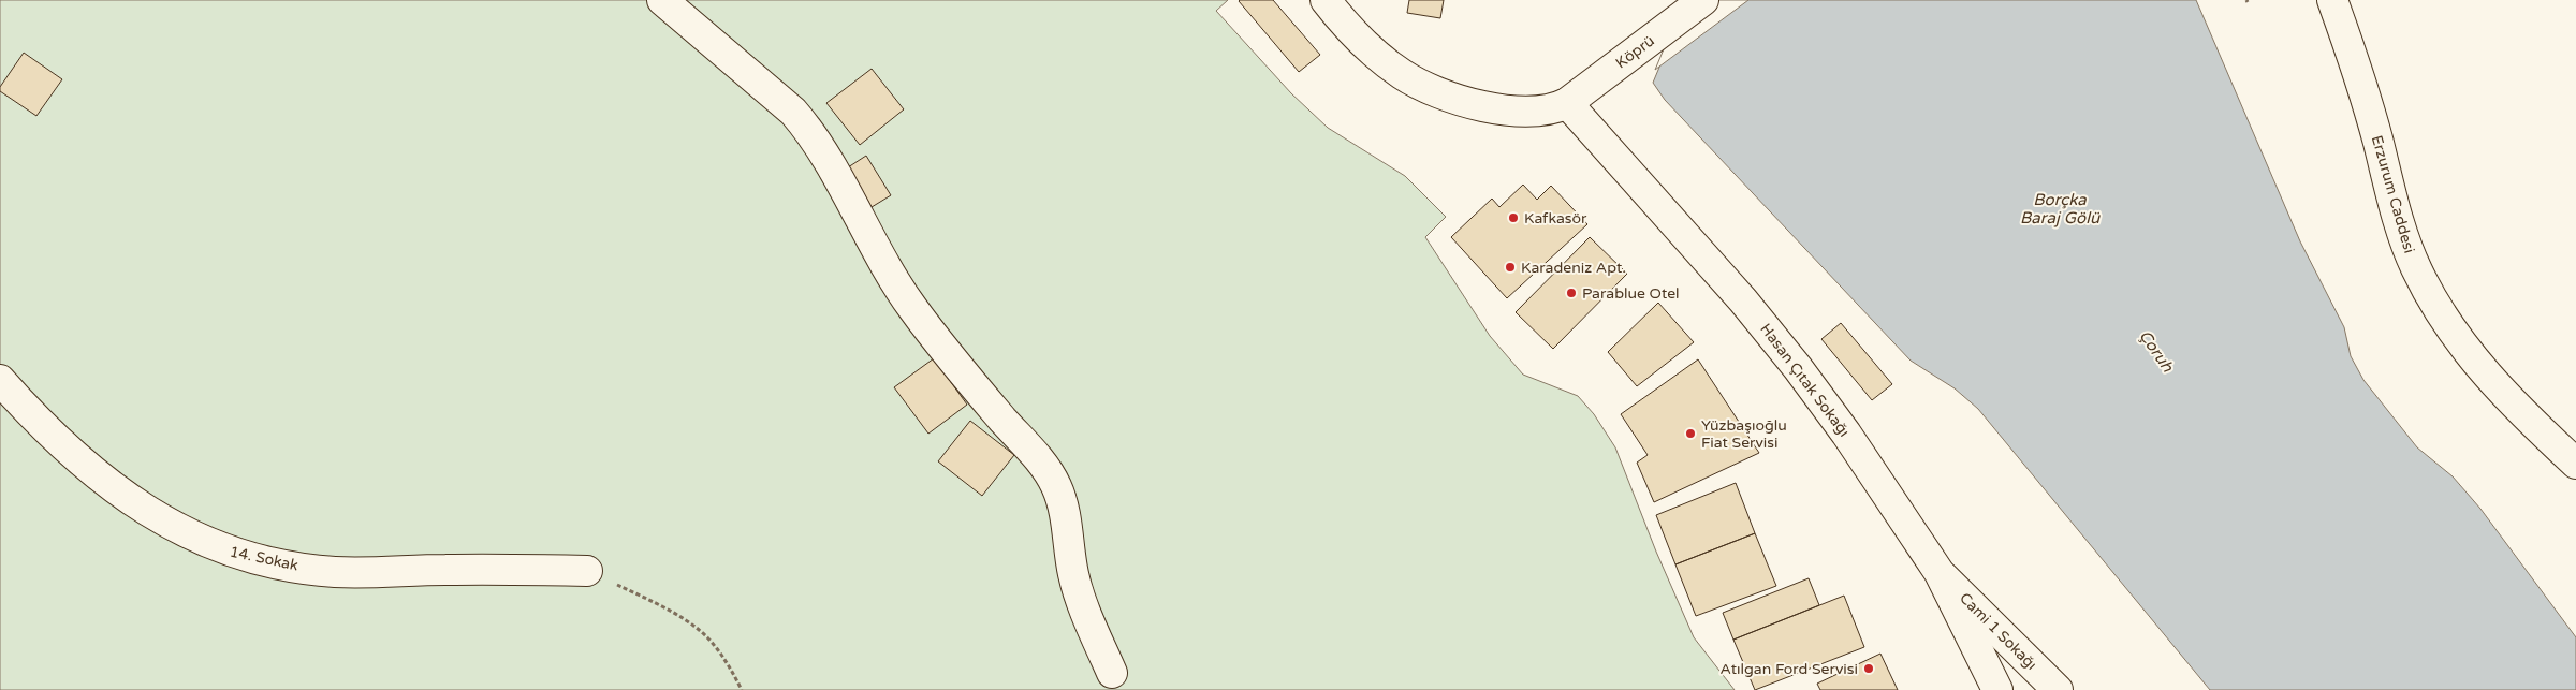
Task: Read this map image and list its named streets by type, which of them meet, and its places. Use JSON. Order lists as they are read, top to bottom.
{
  "streets": {
    "street": [
      "Köprü",
      "Erzurum Caddesi",
      "Hasan Çıtak Sokağı",
      "14. Sokak",
      "Cami 1 Sokağı"
    ]
  },
  "crossings": [
    ["Köprü", "Hasan Çıtak Sokağı"],
    ["Hasan Çıtak Sokağı", "Cami 1 Sokağı"]
  ],
  "water": ["Borçka Baraj Gölü", "Çoruh"],
  "places": [
    "Kafkasör",
    "Karadeniz Apt.",
    "Parablue Otel",
    "Yüzbaşıoğlu Fiat Servisi",
    "Atılgan Ford Servisi"
  ]
}
